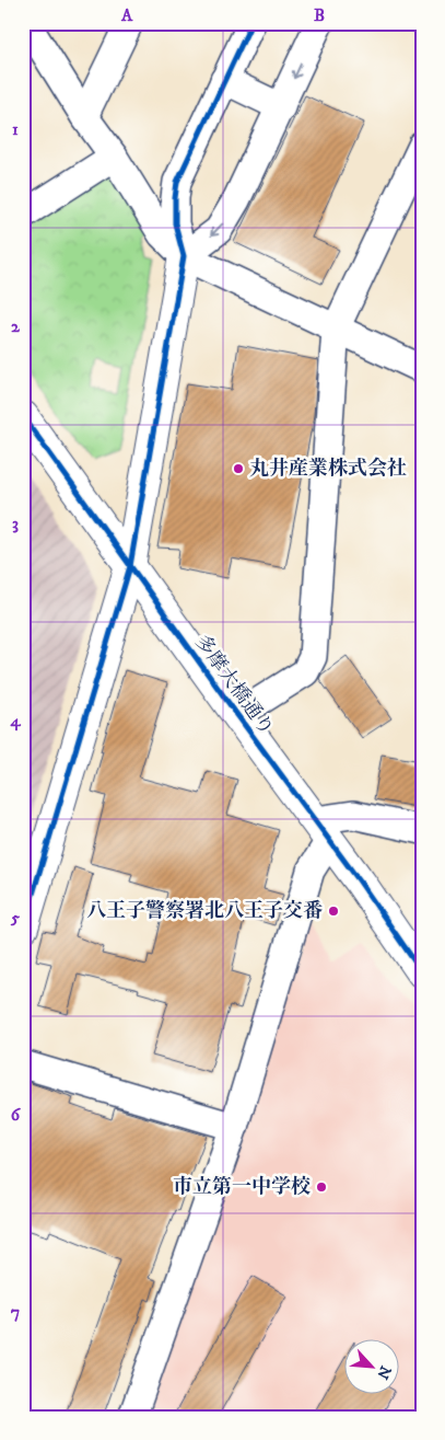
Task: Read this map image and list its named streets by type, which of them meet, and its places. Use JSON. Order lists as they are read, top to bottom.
{
  "streets": {
    "street": ["多摩大橋通り"]
  },
  "places": ["丸井産業株式会社", "八王子警察署北八王子交番", "市立第一中学校"],
  "north": "bottom right",
  "grid": {
    "columns": ["A", "B"],
    "rows": [
      "1",
      "2",
      "3",
      "4",
      "5",
      "6",
      "7"
    ]
  }
}
